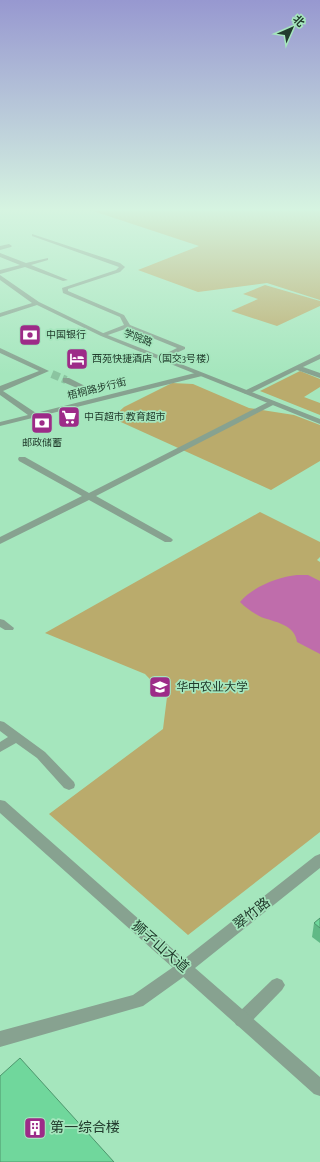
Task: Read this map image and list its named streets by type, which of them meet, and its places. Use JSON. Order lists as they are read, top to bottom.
{
  "streets": {
    "street": [
      "学院路",
      "梧桐路步行街",
      "翠竹路",
      "狮子山大道"
    ]
  },
  "crossings": [
    ["学院路", "梧桐路步行街"],
    ["翠竹路", "狮子山大道"]
  ],
  "places": {
    "bank": ["中国银行", "邮政储蓄"],
    "hotel": ["西苑快捷酒店（国交3号楼）"],
    "supermarket": ["中百超市 教育超市"],
    "school or university": ["华中农业大学"],
    "building": ["第一综合楼"]
  },
  "north": "top right"
}
